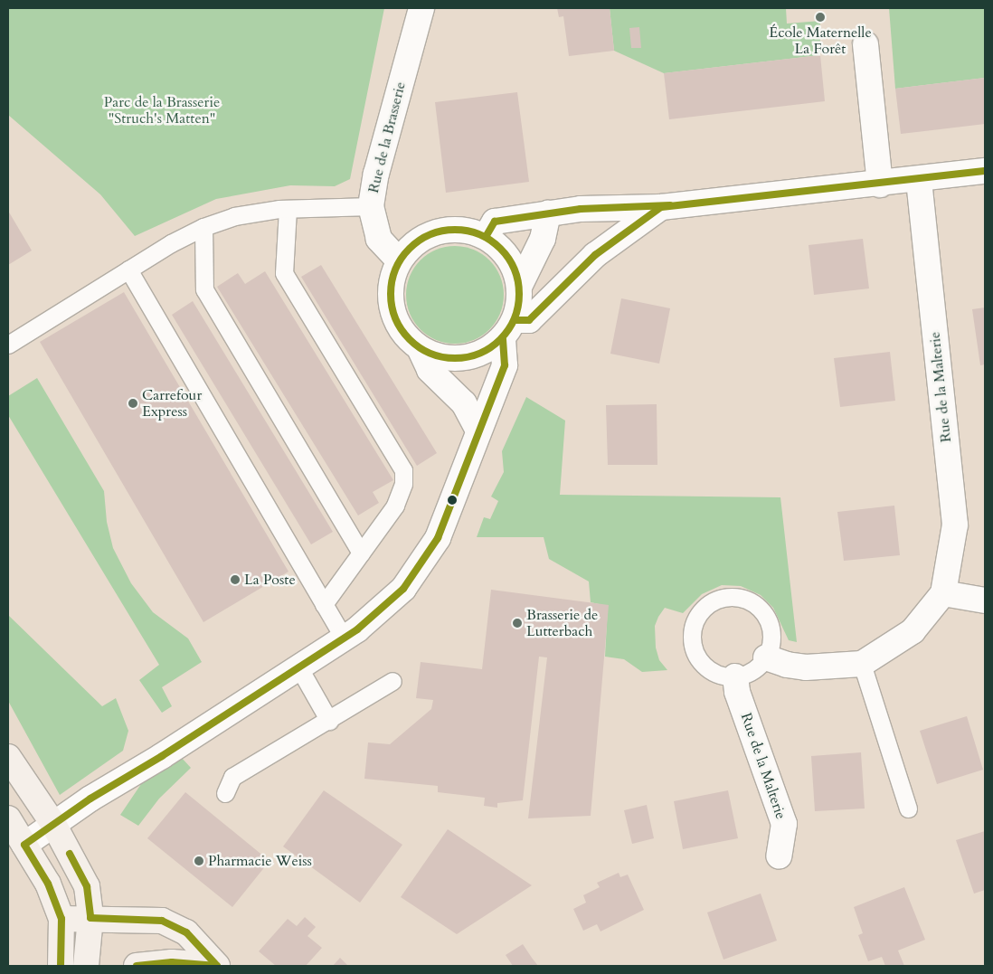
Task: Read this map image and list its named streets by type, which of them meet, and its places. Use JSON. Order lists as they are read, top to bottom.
{
  "streets": {
    "street": ["Rue de la Brasserie", "Rue de la Malterie"]
  },
  "parks": ["Parc de la Brasserie \"Struch's Matten\""],
  "places": [
    "École Maternelle La Forêt",
    "Carrefour Express",
    "La Poste",
    "Brasserie de Lutterbach",
    "Pharmacie Weiss"
  ]
}
